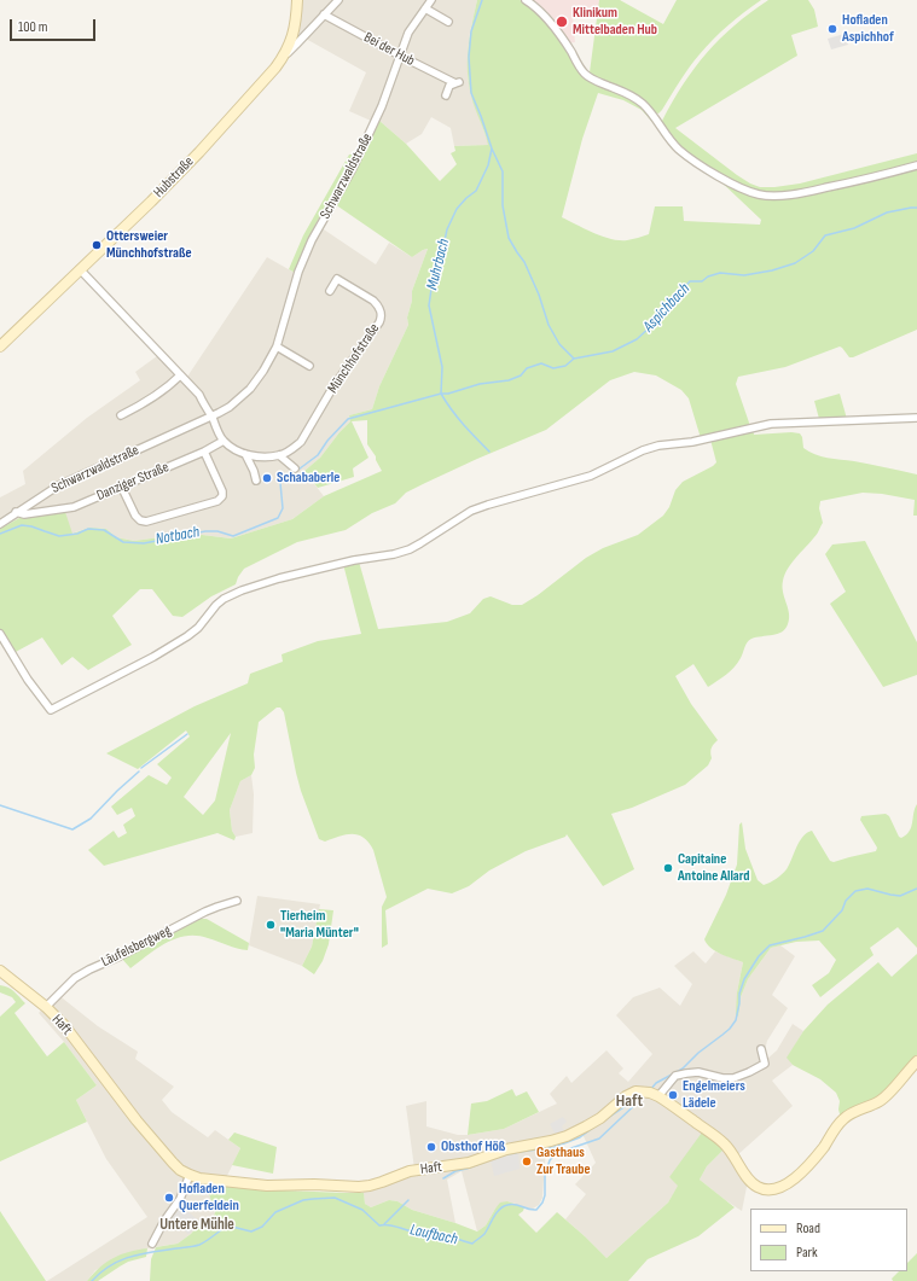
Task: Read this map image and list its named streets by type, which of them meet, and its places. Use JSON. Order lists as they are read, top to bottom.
{
  "streets": {
    "main road": ["Hubstraße", "Haft"],
    "street": [
      "Bei der Hub",
      "Schwarzwaldstraße",
      "Münchhofstraße",
      "Danziger Straße",
      "Läufelsbergweg"
    ]
  },
  "crossings": [
    ["Bei der Hub", "Schwarzwaldstraße"],
    ["Bei der Hub", "Hubstraße"],
    ["Schwarzwaldstraße", "Danziger Straße"],
    ["Läufelsbergweg", "Haft"]
  ],
  "districts": ["Haft", "Untere Mühle"],
  "water": [
    "Muhrbach",
    "Aspichbach",
    "Notbach",
    "Laufbach"
  ],
  "places": [
    "Klinikum Mittelbaden Hub",
    "Hofladen Aspichhof",
    "Ottersweier Münchhofstraße",
    "Schababerle",
    "Capitaine Antoine Allard",
    "Tierheim \"Maria Münter\"",
    "Engelmeiers Lädele",
    "Obsthof Höß",
    "Gasthaus Zur Traube",
    "Hofladen Querfeldein"
  ],
  "legend": ["Road", "Park"],
  "scale_bar": "100 m"
}
